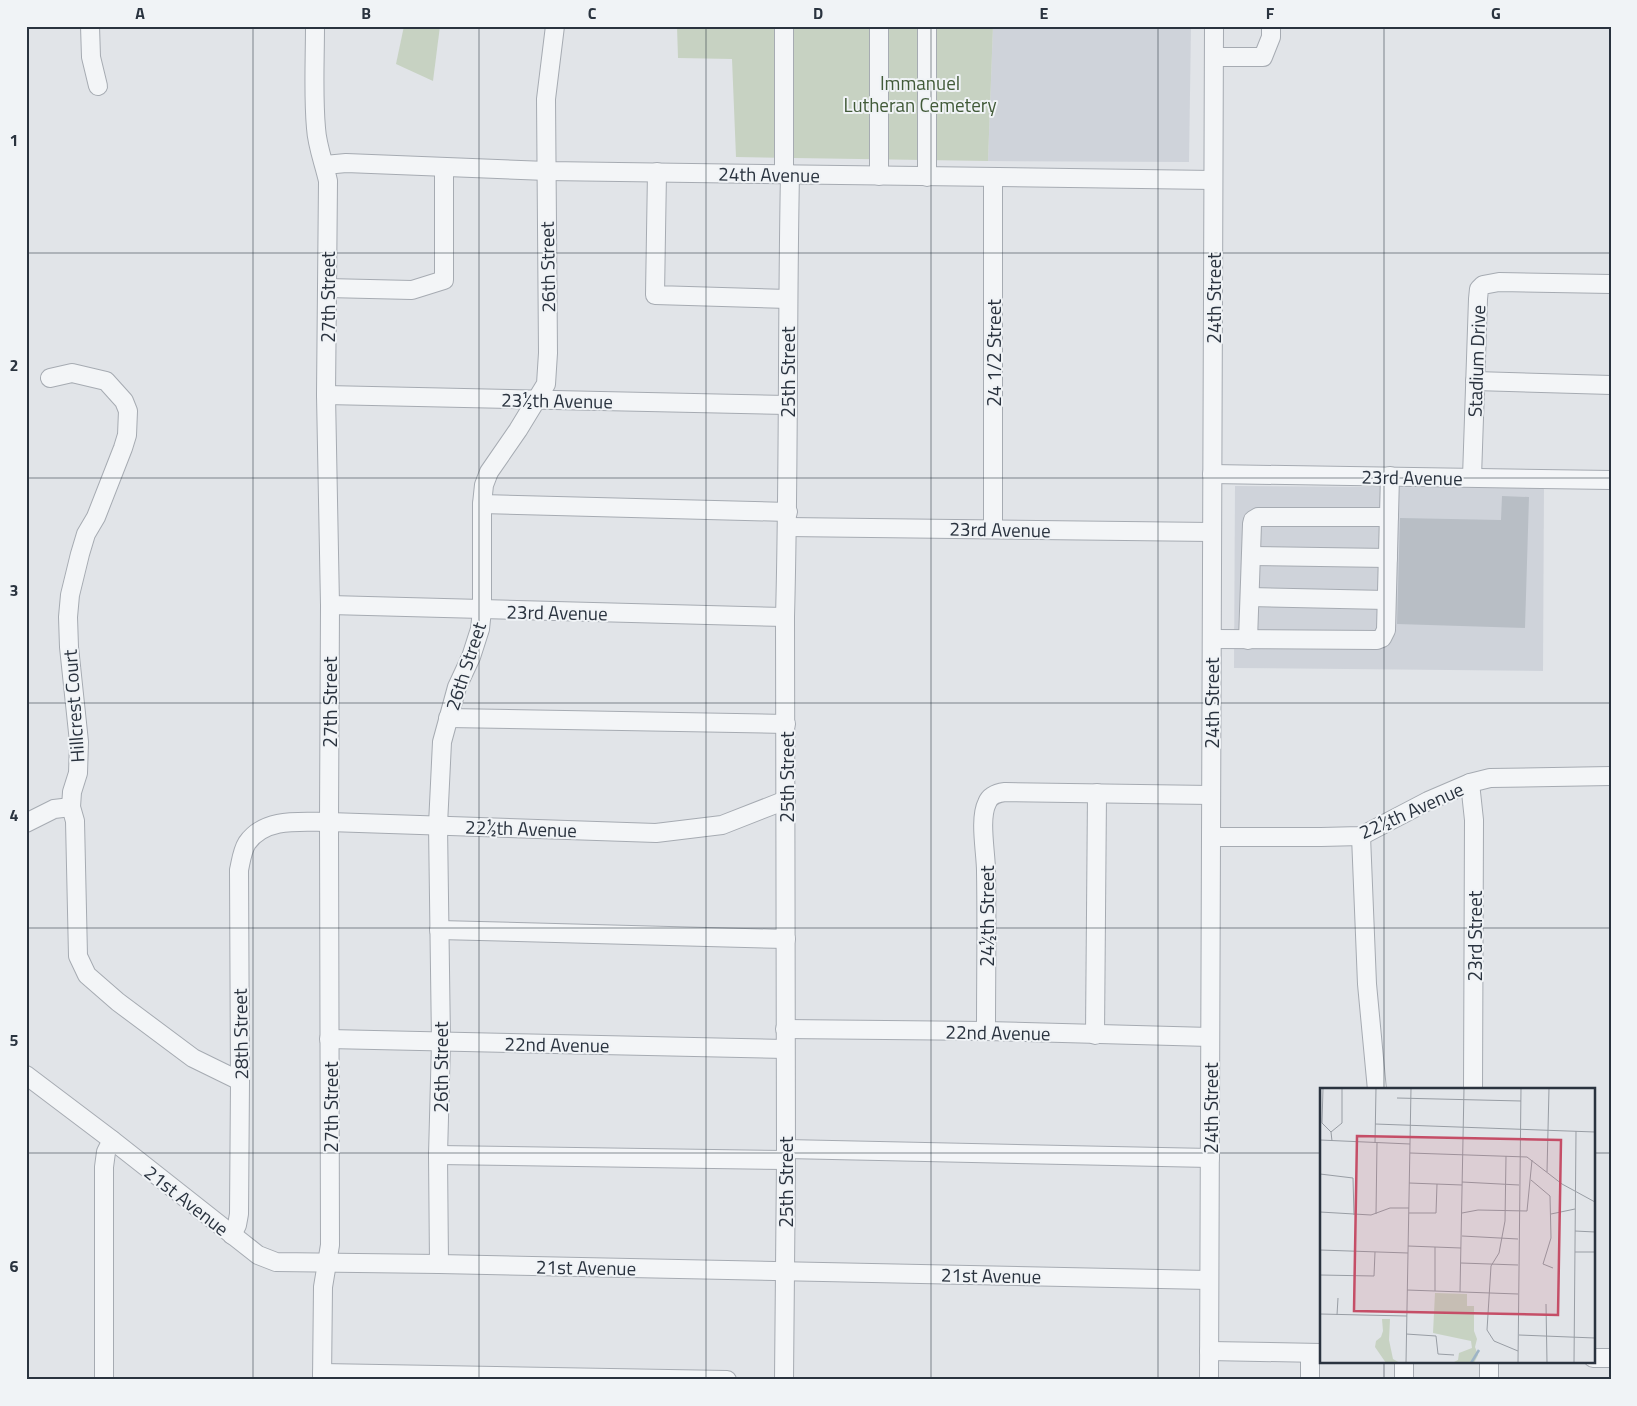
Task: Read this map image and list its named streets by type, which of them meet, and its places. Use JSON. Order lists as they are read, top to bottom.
{
  "streets": {
    "street": [
      "24th Avenue",
      "26th Street",
      "27th Street",
      "24th Street",
      "24 1/2 Street",
      "Stadium Drive",
      "25th Street",
      "23½th Avenue",
      "23rd Avenue",
      "Hillcrest Court",
      "22½th Avenue",
      "24½th Street",
      "23rd Street",
      "22nd Avenue",
      "28th Street",
      "21st Avenue"
    ]
  },
  "crossings": [
    ["24th Avenue", "26th Street"],
    ["24th Avenue", "27th Street"],
    ["24th Avenue", "24th Street"],
    ["24th Avenue", "24 1/2 Street"],
    ["24th Avenue", "25th Street"],
    ["26th Street", "23½th Avenue"],
    ["26th Street", "23rd Avenue"],
    ["26th Street", "22½th Avenue"],
    ["26th Street", "22nd Avenue"],
    ["26th Street", "21st Avenue"],
    ["27th Street", "23½th Avenue"],
    ["27th Street", "23rd Avenue"],
    ["27th Street", "22½th Avenue"],
    ["27th Street", "22nd Avenue"],
    ["27th Street", "21st Avenue"],
    ["24th Street", "23rd Avenue"],
    ["24th Street", "22½th Avenue"],
    ["24th Street", "22nd Avenue"],
    ["24th Street", "21st Avenue"],
    ["24 1/2 Street", "23rd Avenue"],
    ["Stadium Drive", "23rd Avenue"],
    ["25th Street", "23½th Avenue"],
    ["25th Street", "23rd Avenue"],
    ["25th Street", "22½th Avenue"],
    ["25th Street", "22nd Avenue"],
    ["25th Street", "21st Avenue"],
    ["Hillcrest Court", "28th Street"],
    ["22½th Avenue", "23rd Street"],
    ["22½th Avenue", "28th Street"],
    ["24½th Street", "22nd Avenue"],
    ["28th Street", "21st Avenue"]
  ],
  "parks": ["Immanuel Lutheran Cemetery"],
  "grid": {
    "columns": [
      "A",
      "B",
      "C",
      "D",
      "E",
      "F",
      "G"
    ],
    "rows": [
      "1",
      "2",
      "3",
      "4",
      "5",
      "6"
    ]
  }
}
